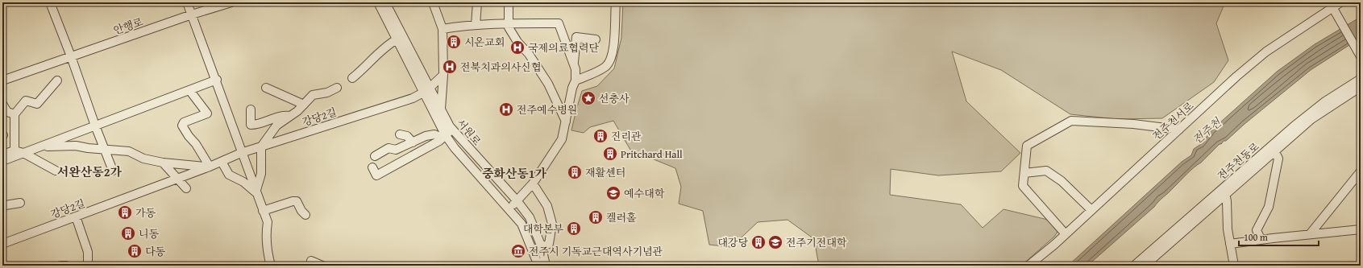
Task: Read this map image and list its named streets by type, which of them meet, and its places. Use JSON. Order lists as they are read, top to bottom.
{
  "streets": {
    "street": [
      "안행로",
      "강당2길",
      "전주천서로",
      "서원로",
      "전주천동로"
    ]
  },
  "crossings": [
    ["강당2길", "서원로"]
  ],
  "districts": ["서완산동2가", "중화산동1가"],
  "water": ["전주천"],
  "places": {
    "building": [
      "시온교회",
      "진리관",
      "Pritchard Hall",
      "재활센터",
      "가동",
      "켈러홀",
      "대학본부",
      "니동",
      "대강당",
      "다동"
    ],
    "hospital": ["국제의료협력단", "전북치과의사신협", "전주예수병원"],
    "place": ["선충사"],
    "school or university": ["예수대학", "전주기전대학"],
    "museum": ["전주시 기독교근대역사기념관"]
  },
  "scale_bar": "100 m"
}
